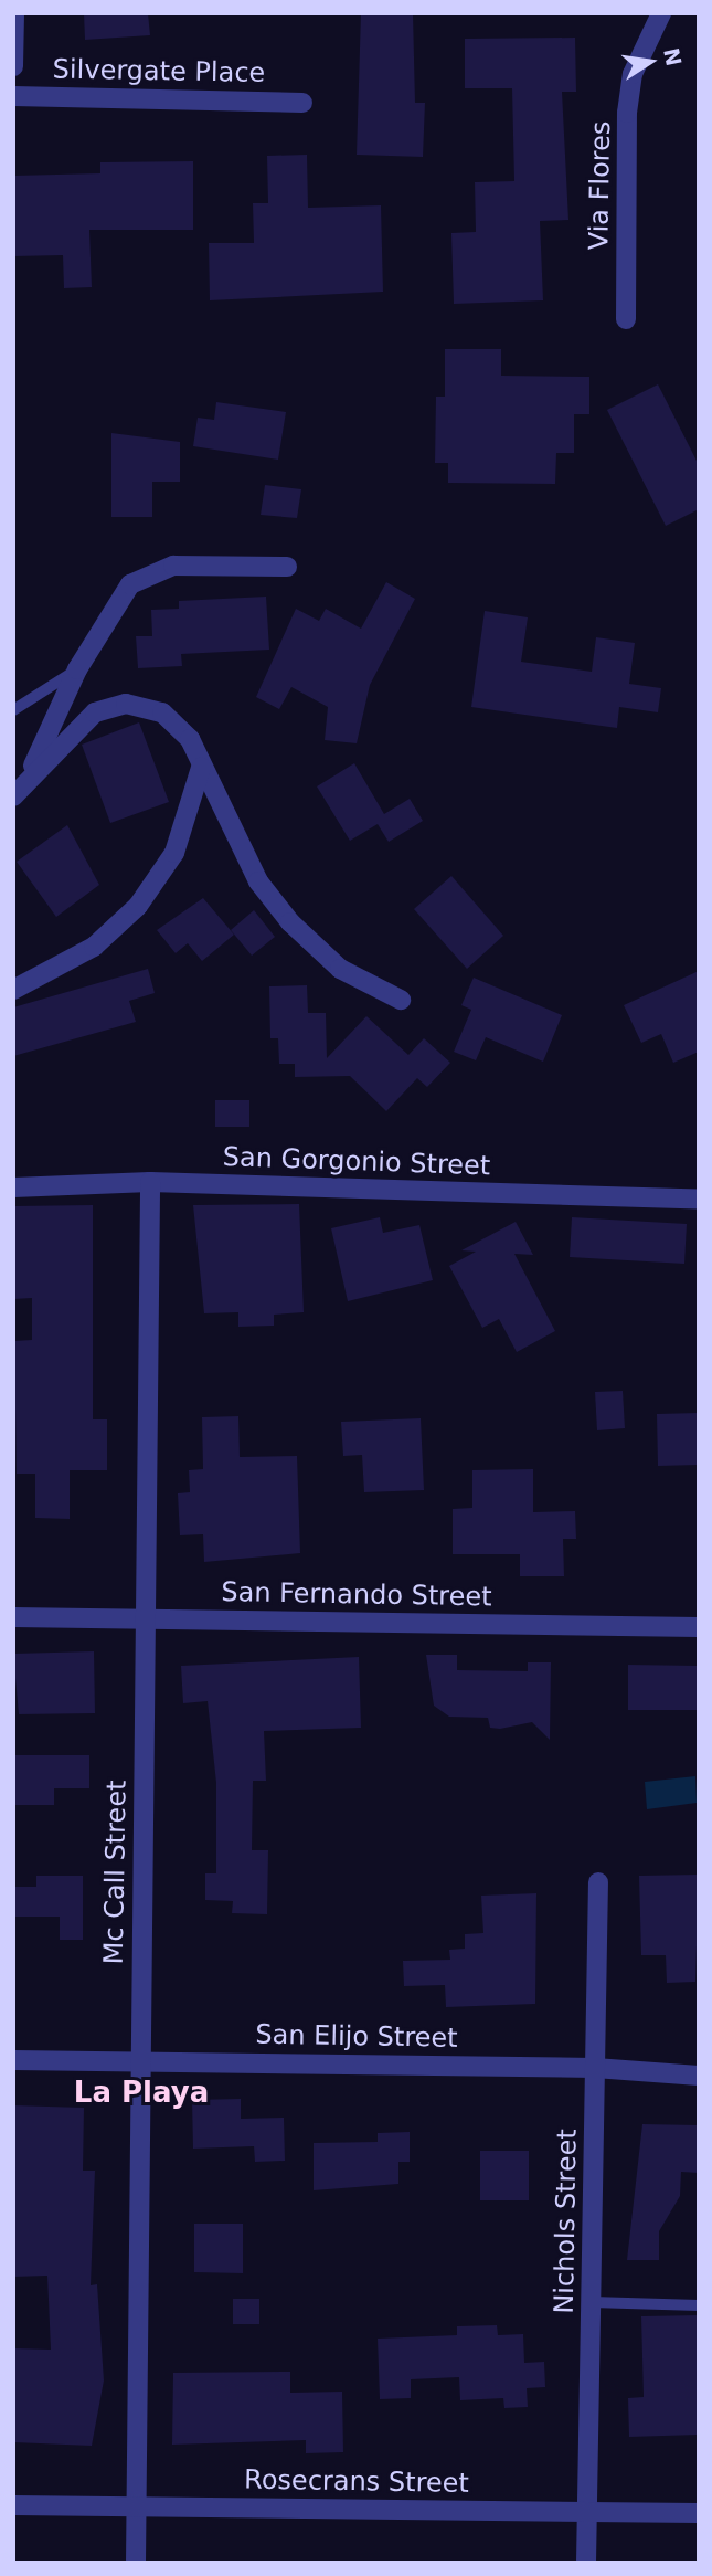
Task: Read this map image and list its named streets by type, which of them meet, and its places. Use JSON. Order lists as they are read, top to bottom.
{
  "streets": {
    "street": [
      "Silvergate Place",
      "Via Flores",
      "San Gorgonio Street",
      "San Fernando Street",
      "Mc Call Street",
      "San Elijo Street",
      "Nichols Street",
      "Rosecrans Street"
    ]
  },
  "crossings": [
    ["San Gorgonio Street", "Mc Call Street"],
    ["San Fernando Street", "Mc Call Street"],
    ["Mc Call Street", "San Elijo Street"],
    ["Mc Call Street", "Rosecrans Street"],
    ["San Elijo Street", "Nichols Street"],
    ["Nichols Street", "Rosecrans Street"]
  ],
  "districts": ["La Playa"],
  "north": "right"
}
